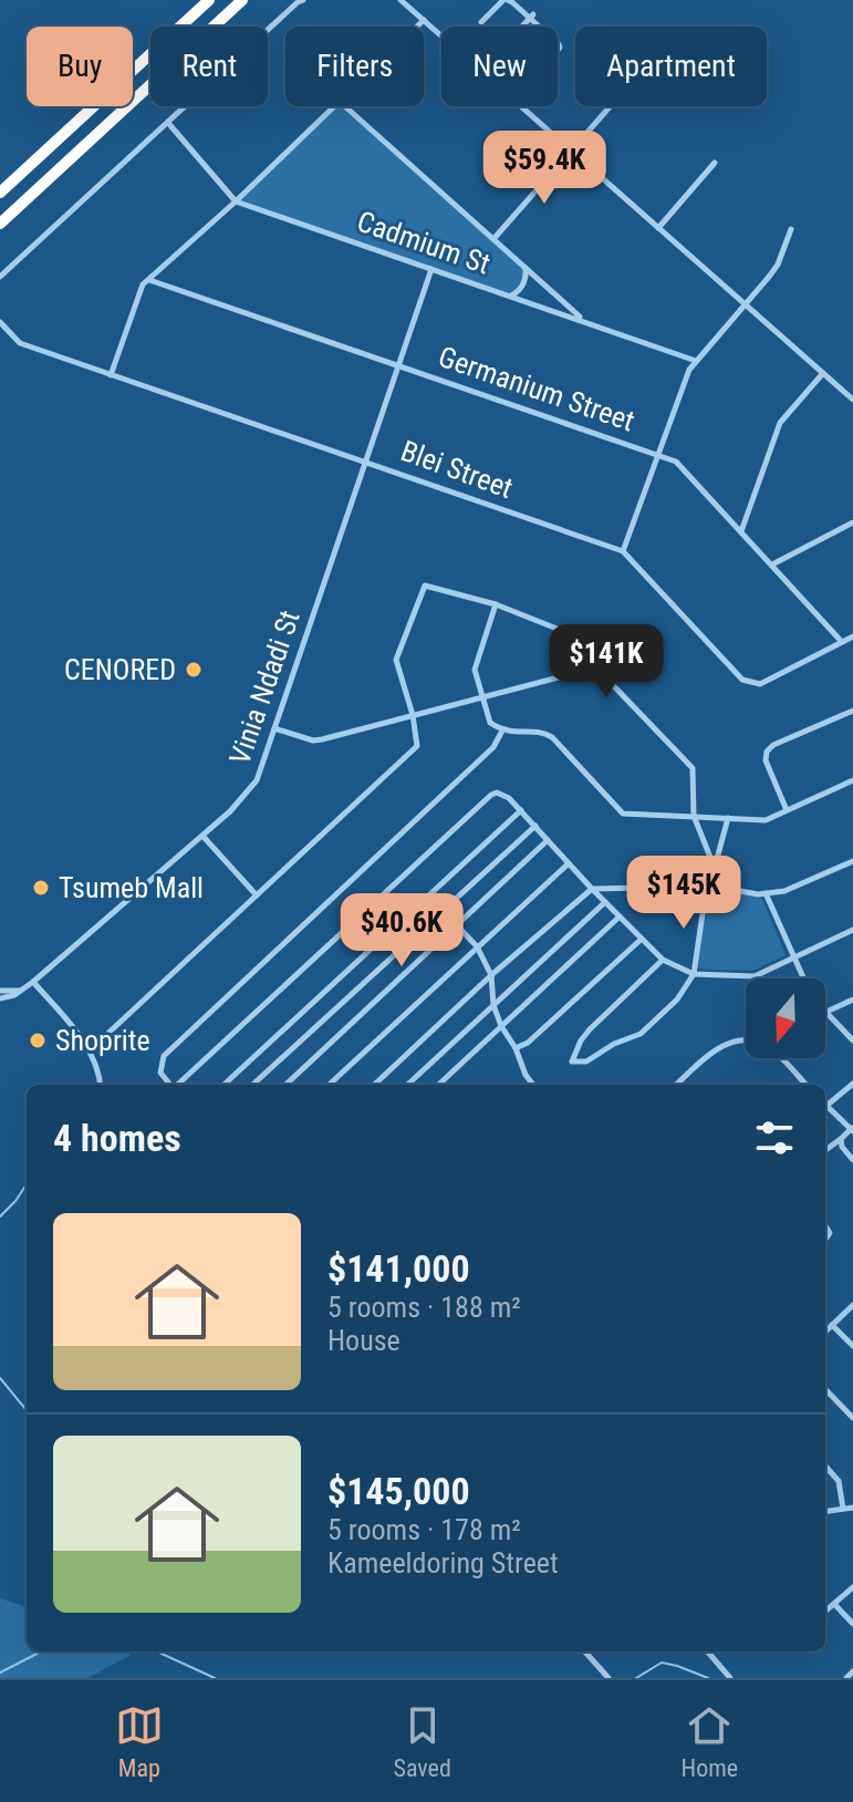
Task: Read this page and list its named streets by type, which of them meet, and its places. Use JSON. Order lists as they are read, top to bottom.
{
  "streets": {
    "street": [
      "Cadmium St",
      "Germanium Street",
      "Blei Street",
      "Vinia Ndadi St"
    ]
  },
  "crossings": [
    ["Cadmium St", "Vinia Ndadi St"],
    ["Germanium Street", "Blei Street"],
    ["Germanium Street", "Vinia Ndadi St"],
    ["Blei Street", "Vinia Ndadi St"]
  ],
  "places": ["CENORED", "Tsumeb Mall", "Shoprite"],
  "north": "bottom",
  "page": {
    "chip": [
      "Buy",
      "Rent",
      "Filters",
      "New",
      "Apartment"
    ],
    "price": [
      "$59.4K",
      "$141K",
      "$145K",
      "$40.6K"
    ],
    "heading": "4 homes",
    "list": [
      {
        "name": "$141,000",
        "note": "5 rooms · 188 m² · House"
      },
      {
        "name": "$145,000",
        "note": "5 rooms · 178 m² · Kameeldoring Street"
      }
    ],
    "tabs": ["Map", "Saved", "Home"]
  }
}
